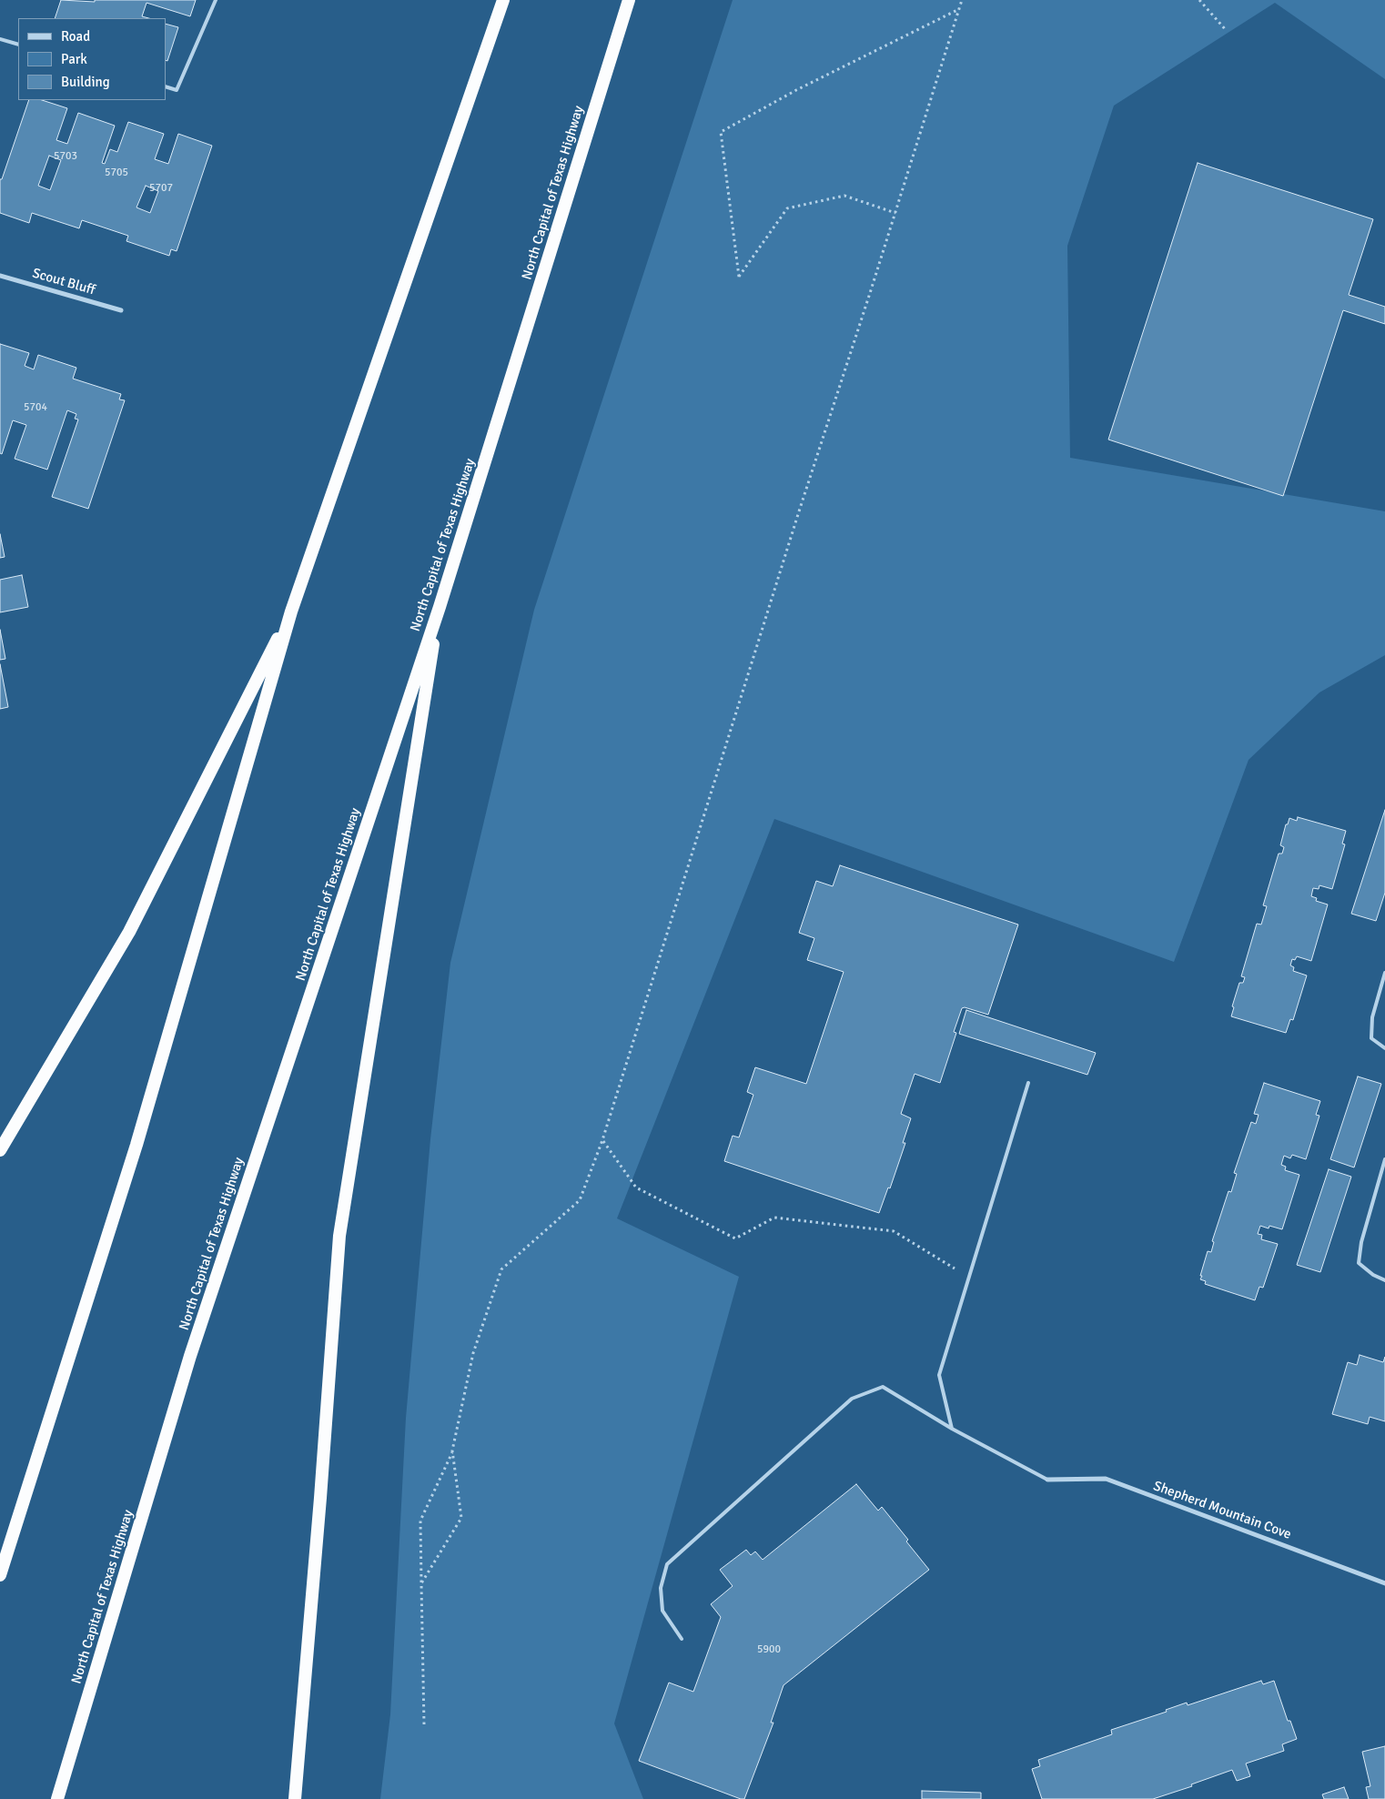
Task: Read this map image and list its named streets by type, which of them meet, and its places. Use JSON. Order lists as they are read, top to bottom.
{
  "streets": {
    "highway": ["North Capital of Texas Highway"],
    "street": ["Scout Bluff", "Shepherd Mountain Cove"]
  },
  "house_numbers": [
    "5703",
    "5705",
    "5707",
    "5704",
    "5900"
  ],
  "legend": ["Road", "Park", "Building"]
}
